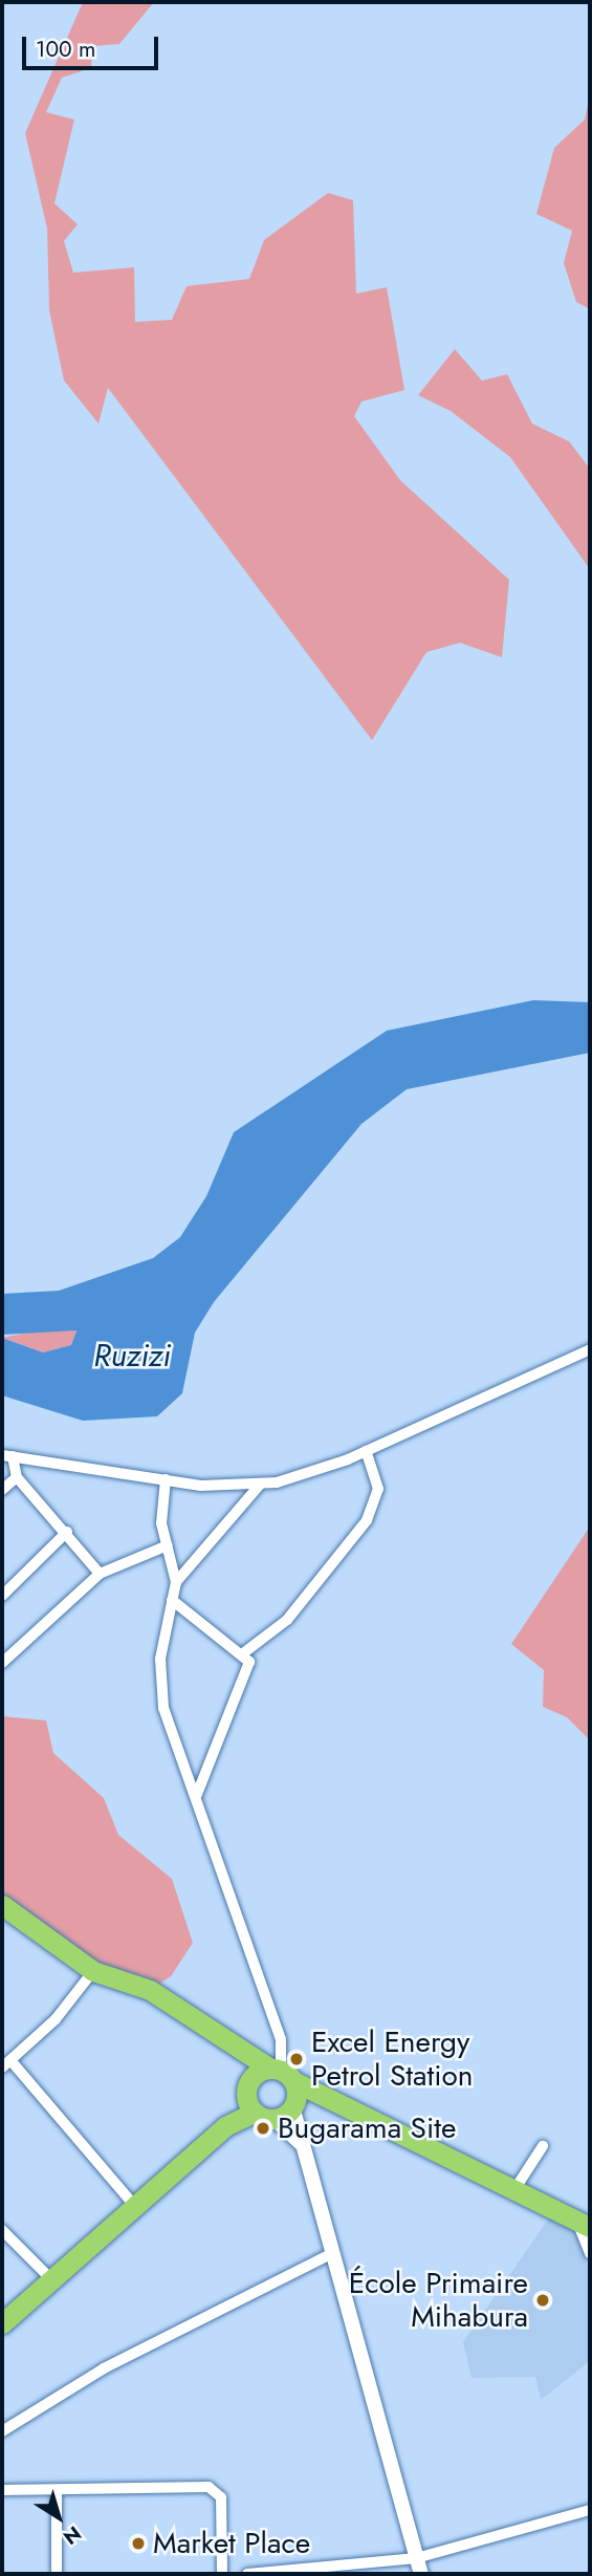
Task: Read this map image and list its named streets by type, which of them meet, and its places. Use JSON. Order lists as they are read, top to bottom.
{
  "water": ["Ruzizi"],
  "places": [
    "Excel Energy Petrol Station",
    "Bugarama Site",
    "École Primaire Mihabura",
    "Market Place"
  ],
  "scale_bar": "100 m",
  "north": "bottom right"
}
